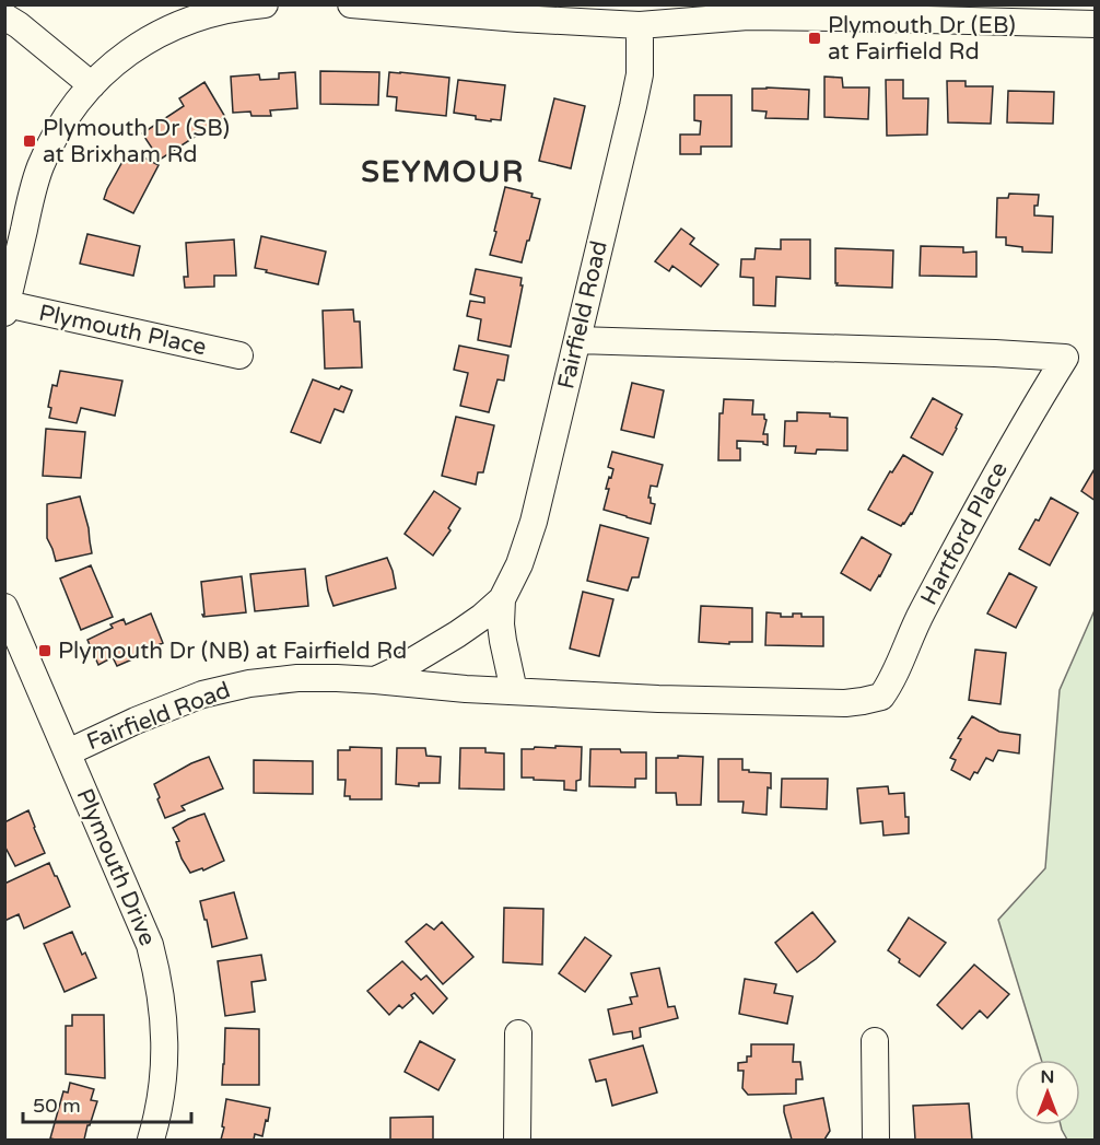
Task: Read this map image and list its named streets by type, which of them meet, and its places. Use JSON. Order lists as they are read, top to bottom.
{
  "streets": {
    "street": [
      "Fairfield Road",
      "Plymouth Place",
      "Hartford Place",
      "Plymouth Drive"
    ]
  },
  "crossings": [
    ["Fairfield Road", "Hartford Place"],
    ["Fairfield Road", "Plymouth Drive"]
  ],
  "districts": ["SEYMOUR"],
  "places": {
    "transit": ["Plymouth Dr (EB) at Fairfield Rd", "Plymouth Dr (SB) at Brixham Rd", "Plymouth Dr (NB) at Fairfield Rd"]
  },
  "scale_bar": "50 m",
  "north": "top"
}
